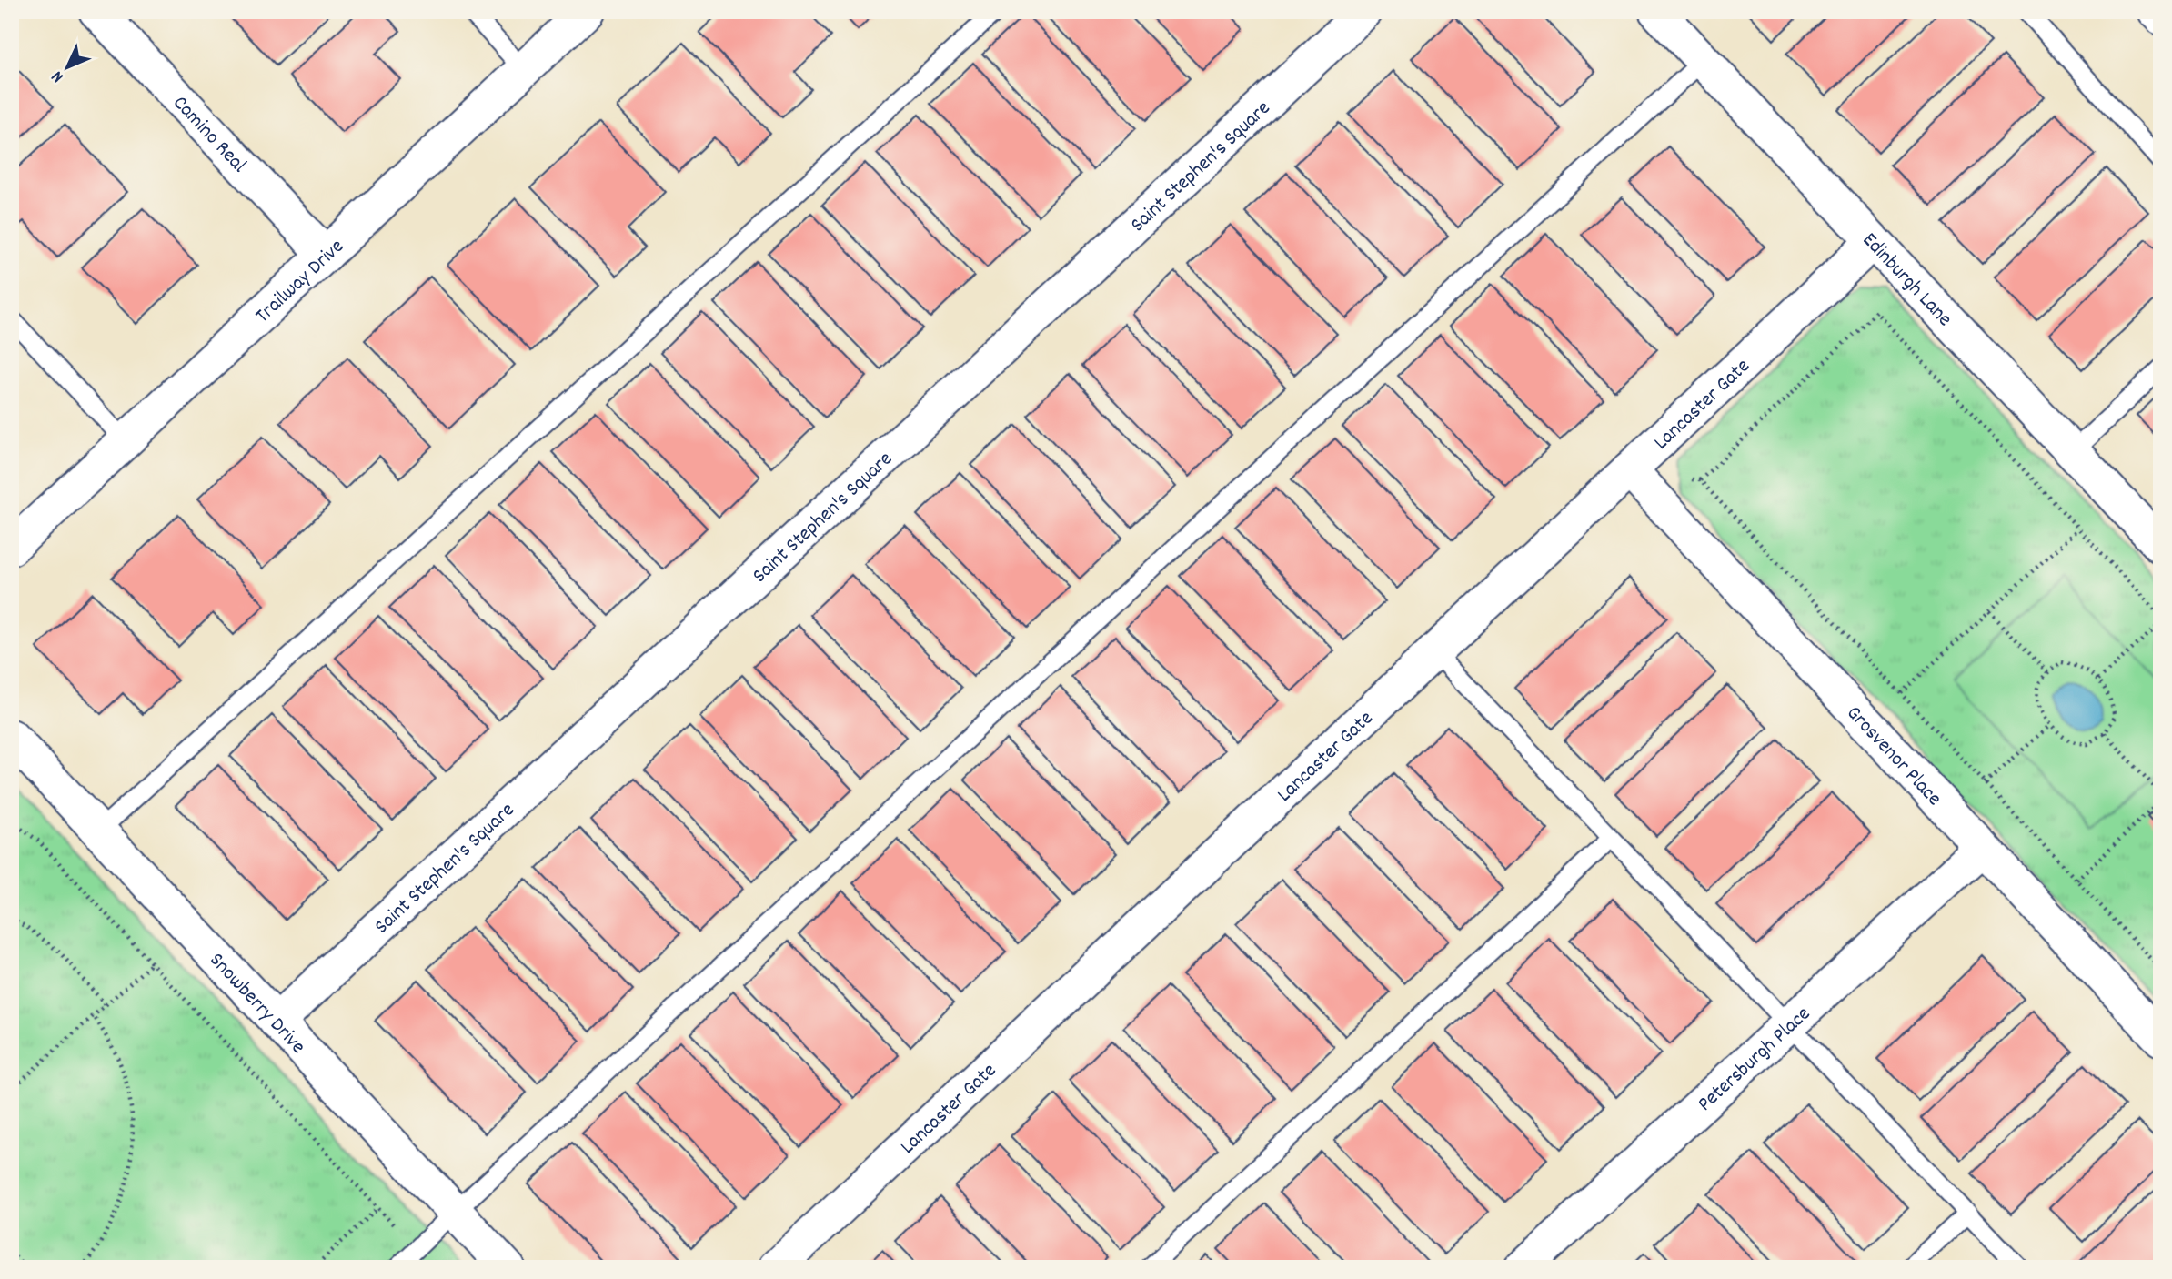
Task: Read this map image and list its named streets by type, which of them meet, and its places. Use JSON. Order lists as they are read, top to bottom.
{
  "streets": {
    "street": [
      "Camino Real",
      "Saint Stephen's Square",
      "Trailway Drive",
      "Edinburgh Lane",
      "Lancaster Gate",
      "Grosvenor Place",
      "Snowberry Drive",
      "Petersburgh Place"
    ]
  },
  "crossings": [
    ["Camino Real", "Trailway Drive"],
    ["Saint Stephen's Square", "Snowberry Drive"],
    ["Edinburgh Lane", "Lancaster Gate"],
    ["Lancaster Gate", "Grosvenor Place"],
    ["Grosvenor Place", "Petersburgh Place"]
  ],
  "north": "bottom left"
}
